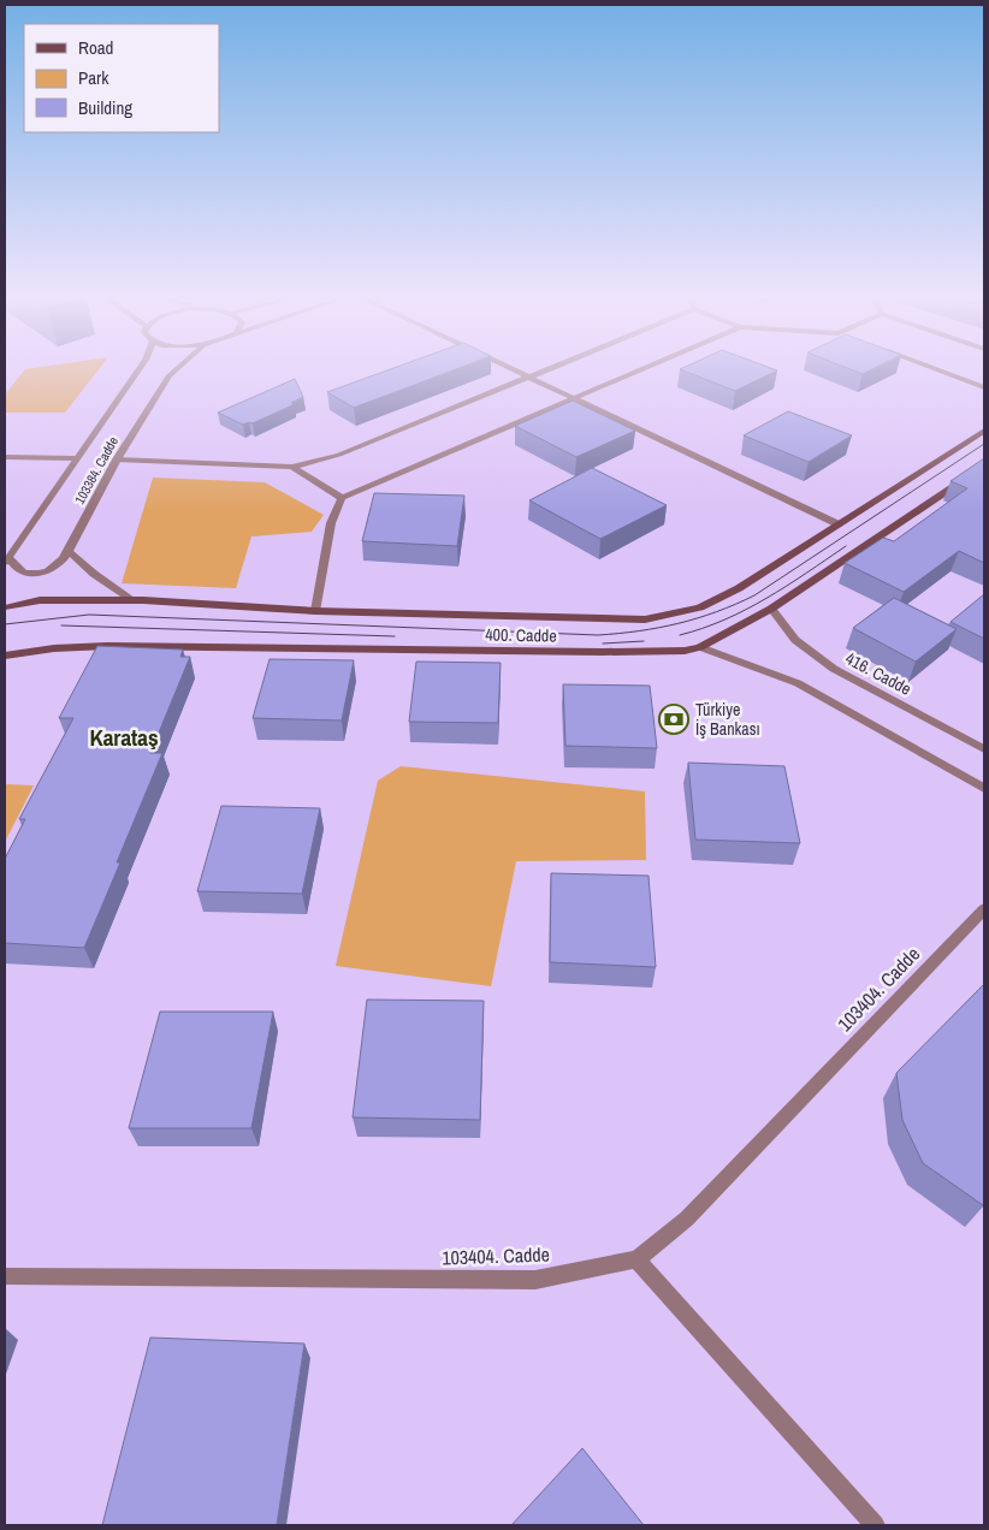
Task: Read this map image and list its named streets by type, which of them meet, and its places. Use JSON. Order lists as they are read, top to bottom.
{
  "streets": {
    "main road": ["400. Cadde"],
    "street": ["103384. Cadde", "416. Cadde", "103404. Cadde"]
  },
  "crossings": [
    ["400. Cadde", "416. Cadde"]
  ],
  "districts": ["Karataş"],
  "places": {
    "bank": ["Türkiye İş Bankası"]
  },
  "legend": ["Road", "Park", "Building"]
}
